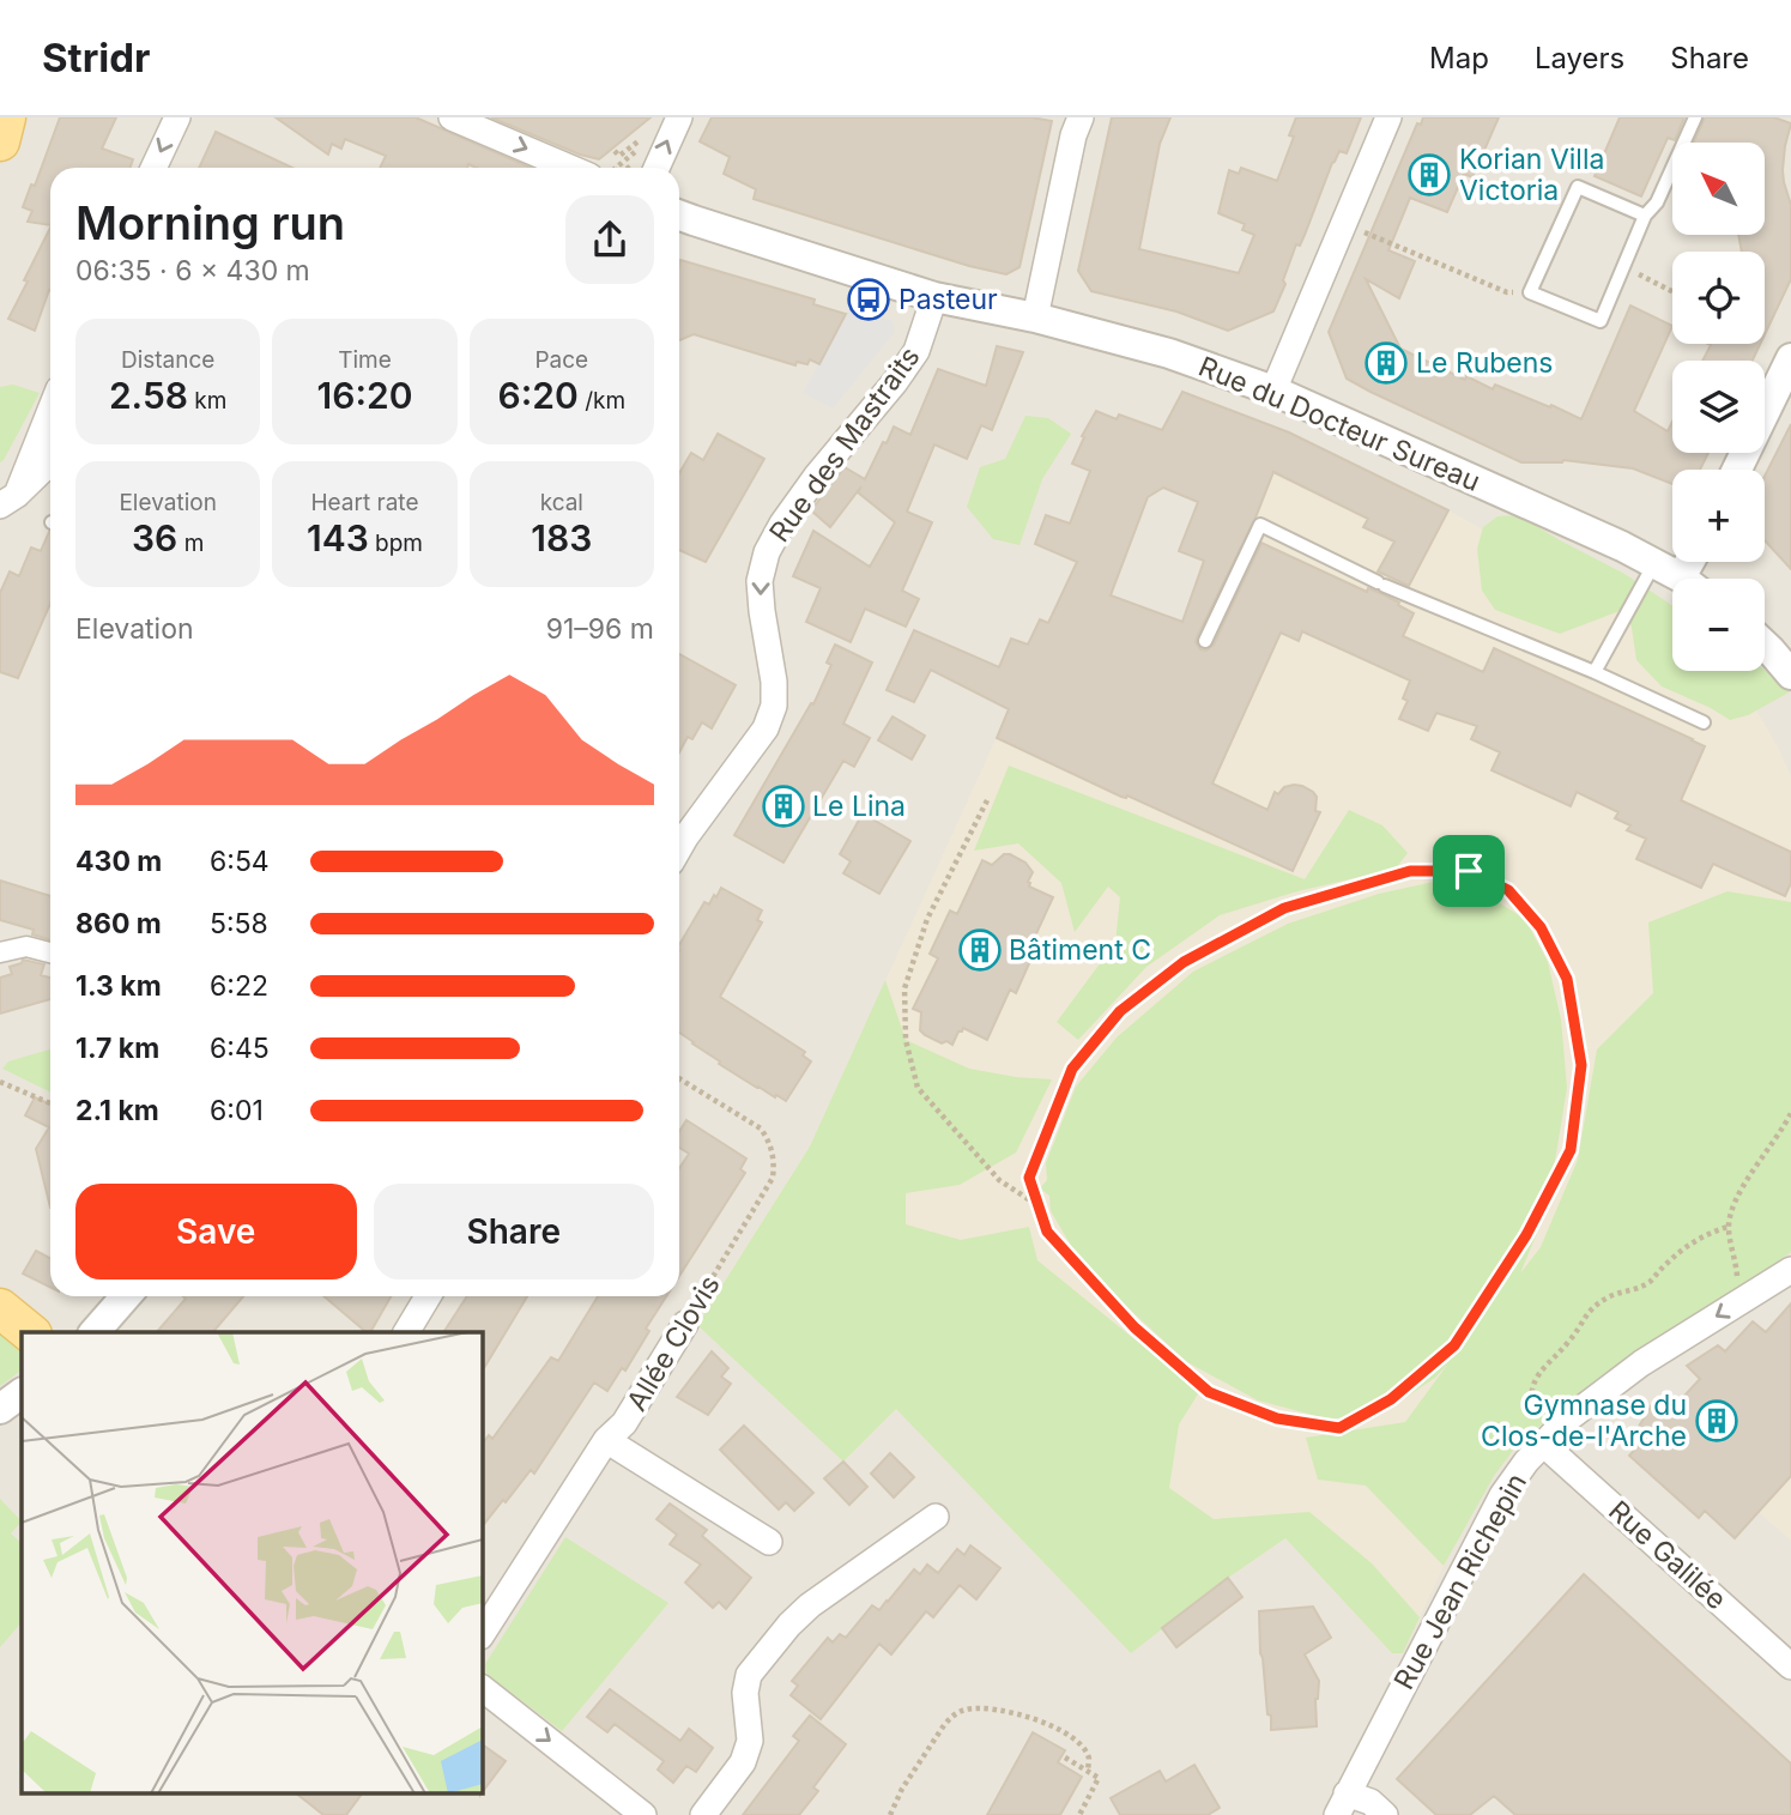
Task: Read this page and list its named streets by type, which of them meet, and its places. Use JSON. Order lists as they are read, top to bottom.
{
  "streets": {
    "street": [
      "Rue du Docteur Sureau",
      "Rue des Mastraits",
      "Allée Clovis",
      "Rue Galilée",
      "Rue Jean Richepin"
    ]
  },
  "crossings": [
    ["Rue du Docteur Sureau", "Rue des Mastraits"],
    ["Rue Galilée", "Rue Jean Richepin"]
  ],
  "one_way": ["Rue des Mastraits"],
  "places": {
    "building": [
      "Korian Villa Victoria",
      "Le Rubens",
      "Le Lina",
      "Bâtiment C",
      "Gymnase du Clos-de-l'Arche"
    ],
    "bus stop": ["Pasteur"]
  },
  "north": "top left",
  "page": {
    "header": "Stridr",
    "nav": ["Map", "Layers", "Share"],
    "map_buttons": ["+", "−"],
    "heading": ["Morning run", "06:35 · 6 × 430 m"],
    "stats": [
      ["Distance", "2.58 km"],
      ["Time", "16:20"],
      ["Pace", "6:20 /km"],
      ["Elevation", "36 m"],
      ["Heart rate", "143 bpm"],
      ["kcal", "183"]
    ],
    "chart": ["Elevation", "91–96 m"],
    "list": [
      {
        "name": "430 m",
        "note": "6:54"
      },
      {
        "name": "860 m",
        "note": "5:58"
      },
      {
        "name": "1.3 km",
        "note": "6:22"
      },
      {
        "name": "1.7 km",
        "note": "6:45"
      },
      {
        "name": "2.1 km",
        "note": "6:01"
      }
    ],
    "buttons": ["Save", "Share"]
  }
}
